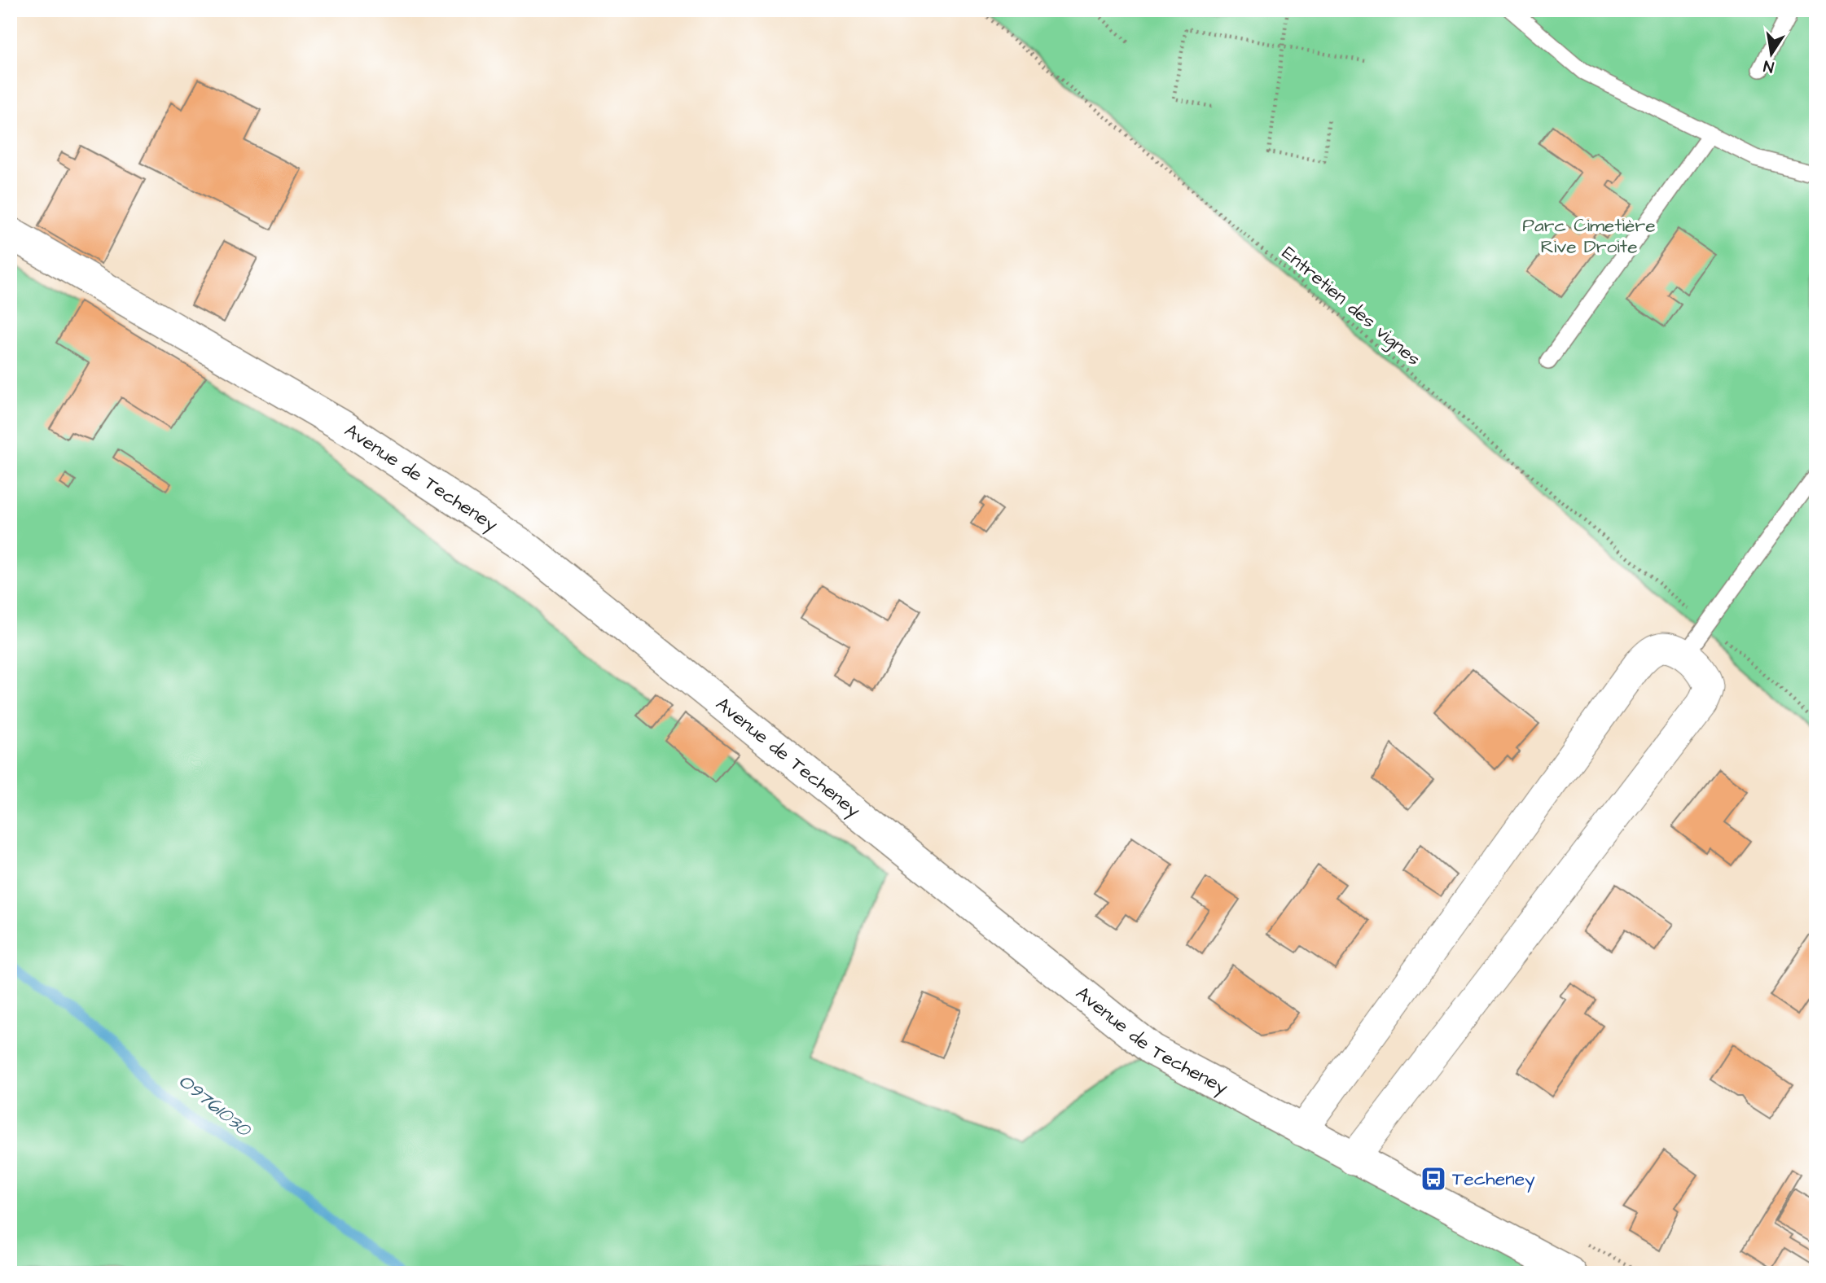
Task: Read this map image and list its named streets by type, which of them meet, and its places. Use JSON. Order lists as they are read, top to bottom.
{
  "streets": {
    "street": ["Avenue de Techeney"],
    "path": ["Entretien des vignes"]
  },
  "water": ["O9761030"],
  "parks": ["Parc Cimetière Rive Droite"],
  "places": {
    "bus stop": ["Techeney"]
  },
  "north": "bottom"
}
